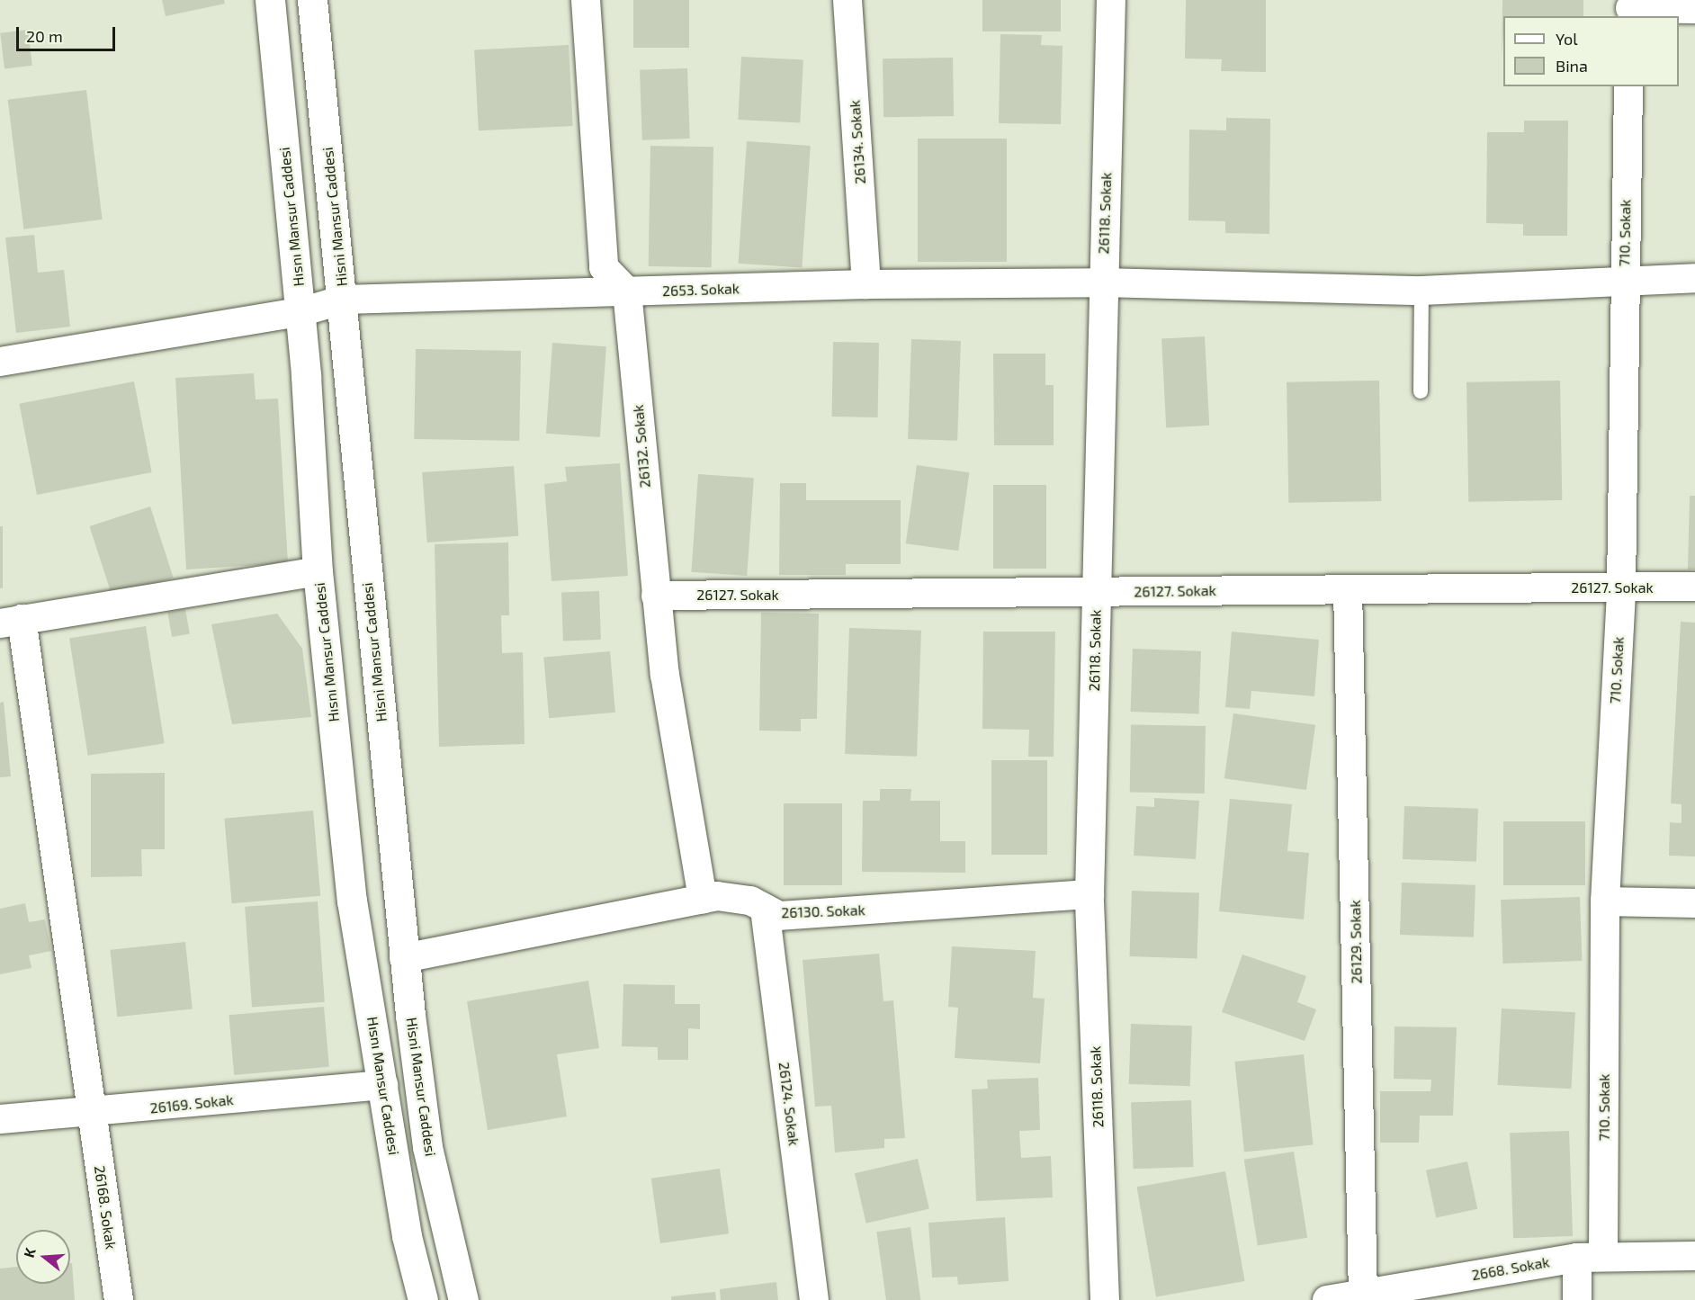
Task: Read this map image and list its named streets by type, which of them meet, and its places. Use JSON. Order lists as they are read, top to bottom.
{
  "streets": {
    "main road": ["Hısnı Mansur Caddesi", "Hisni Mansur Caddesi"],
    "street": [
      "26134. Sokak",
      "26118. Sokak",
      "710. Sokak",
      "2653. Sokak",
      "26132. Sokak",
      "26127. Sokak",
      "26130. Sokak",
      "26129. Sokak",
      "26169. Sokak",
      "26124. Sokak",
      "26168. Sokak",
      "2668. Sokak"
    ]
  },
  "crossings": [
    ["26134. Sokak", "2653. Sokak"],
    ["26118. Sokak", "2653. Sokak"],
    ["26118. Sokak", "26127. Sokak"],
    ["26118. Sokak", "26130. Sokak"],
    ["Hısnı Mansur Caddesi", "2653. Sokak"],
    ["Hısnı Mansur Caddesi", "26169. Sokak"],
    ["Hisni Mansur Caddesi", "2653. Sokak"],
    ["Hisni Mansur Caddesi", "26130. Sokak"],
    ["710. Sokak", "2653. Sokak"],
    ["710. Sokak", "26127. Sokak"],
    ["710. Sokak", "2668. Sokak"],
    ["2653. Sokak", "26132. Sokak"],
    ["26132. Sokak", "26127. Sokak"],
    ["26132. Sokak", "26130. Sokak"],
    ["26127. Sokak", "26129. Sokak"],
    ["26130. Sokak", "26124. Sokak"],
    ["26129. Sokak", "2668. Sokak"],
    ["26169. Sokak", "26168. Sokak"]
  ],
  "legend": ["Yol", "Bina"],
  "scale_bar": "20 m",
  "north": "left"
}
